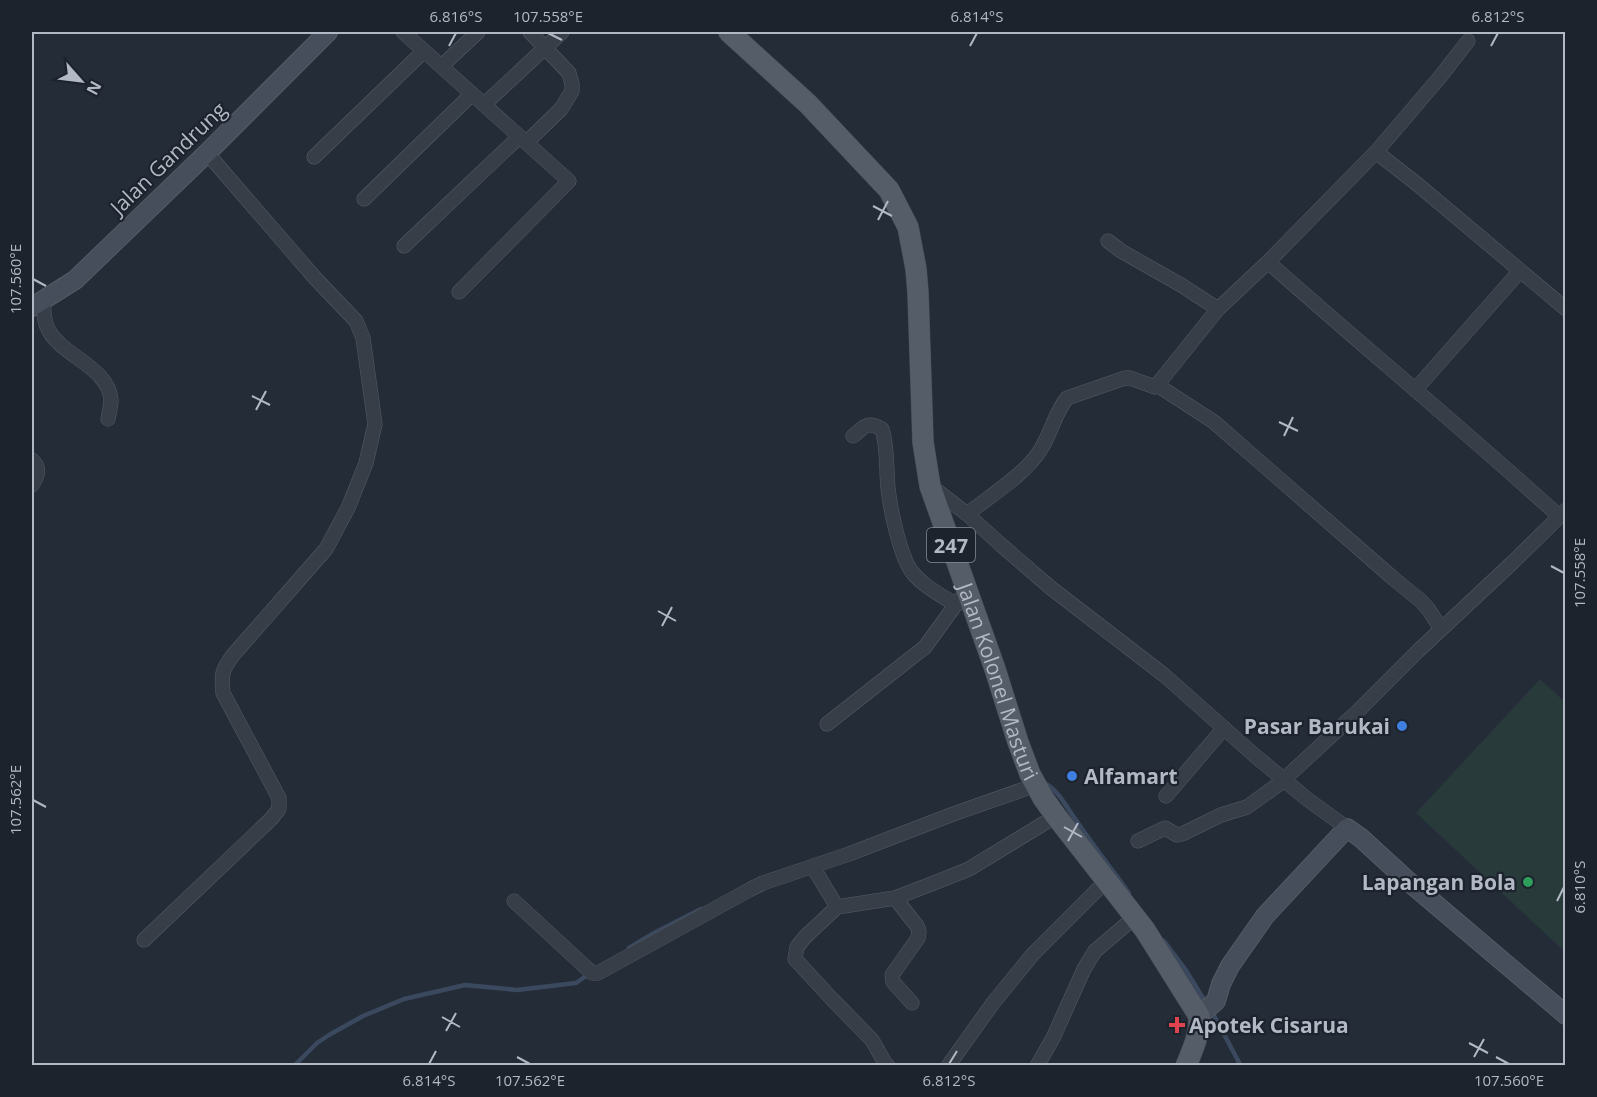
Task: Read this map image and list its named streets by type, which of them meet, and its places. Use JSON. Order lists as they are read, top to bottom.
{
  "streets": {
    "main road": ["247", "Jalan Kolonel Masturi"],
    "street": ["Jalan Gandrung"]
  },
  "places": {
    "other": ["Pasar Barukai", "Alfamart", "Lapangan Bola"],
    "health": ["Apotek Cisarua"]
  },
  "north": "bottom right",
  "coordinates": [
    "6.816°S",
    "107.558°E",
    "6.814°S",
    "6.812°S",
    "107.560°E",
    "107.562°E",
    "6.810°S"
  ]
}
